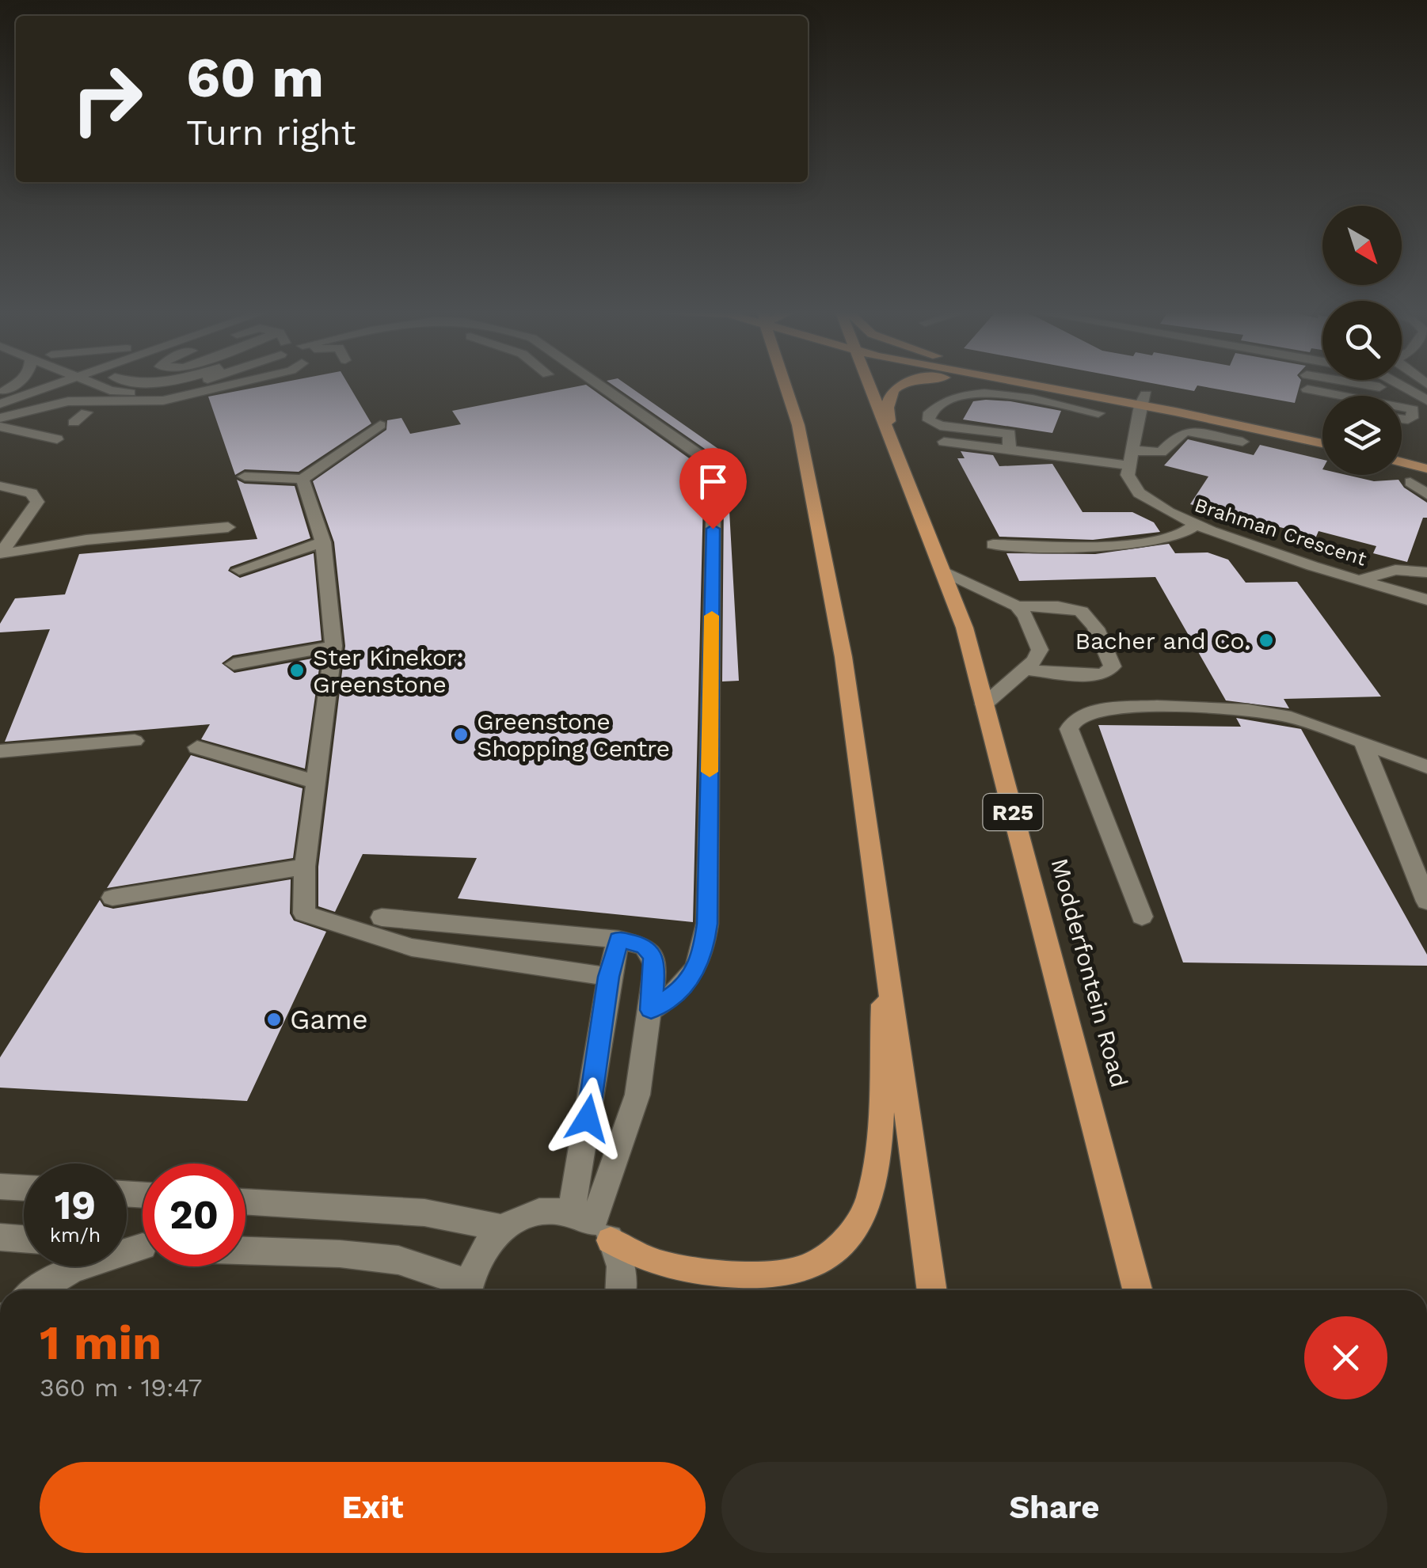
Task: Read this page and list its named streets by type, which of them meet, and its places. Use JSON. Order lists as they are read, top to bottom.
{
  "streets": {
    "main road": ["R25", "Modderfontein Road"],
    "street": ["Brahman Crescent"]
  },
  "places": [
    "Bacher and Co.",
    "Ster Kinekor: Greenstone",
    "Greenstone Shopping Centre",
    "Game"
  ],
  "north": "bottom right",
  "page": {
    "turn": ["60 m", "Turn right"],
    "speed": "19 km/h",
    "limit": "20",
    "heading": ["1 min", "360 m · 19:47"],
    "buttons": ["Exit", "Share"]
  }
}
